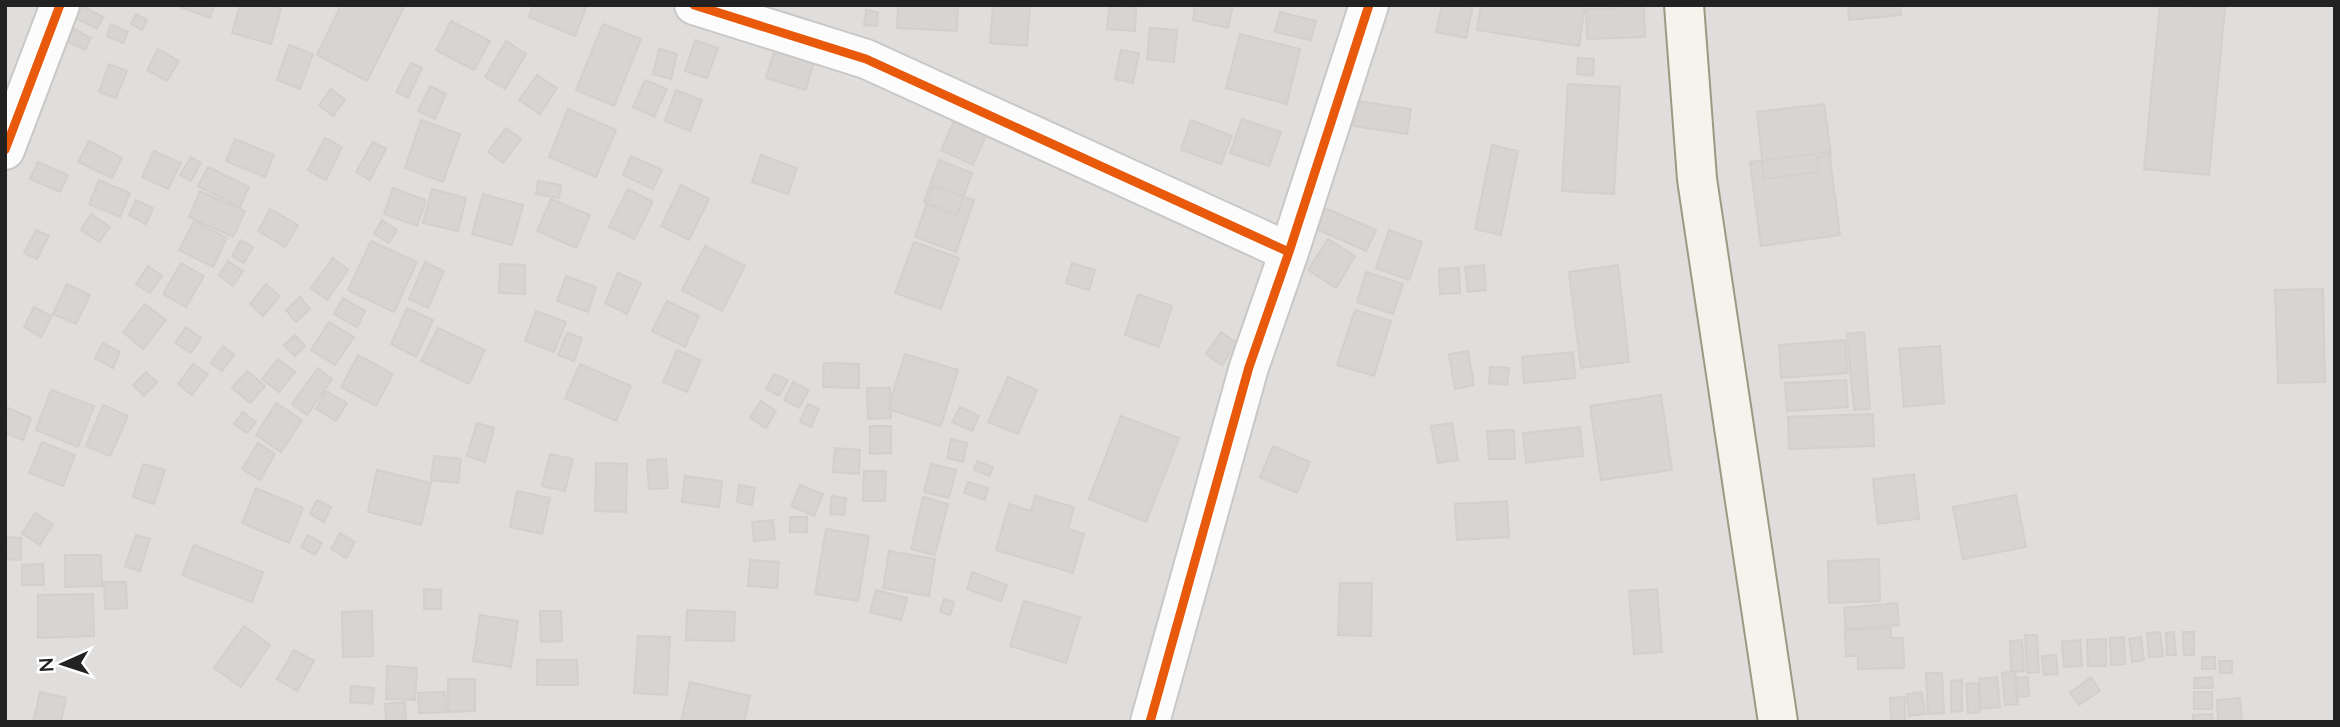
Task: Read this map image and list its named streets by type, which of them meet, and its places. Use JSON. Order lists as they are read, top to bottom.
{
  "north": "left"
}
